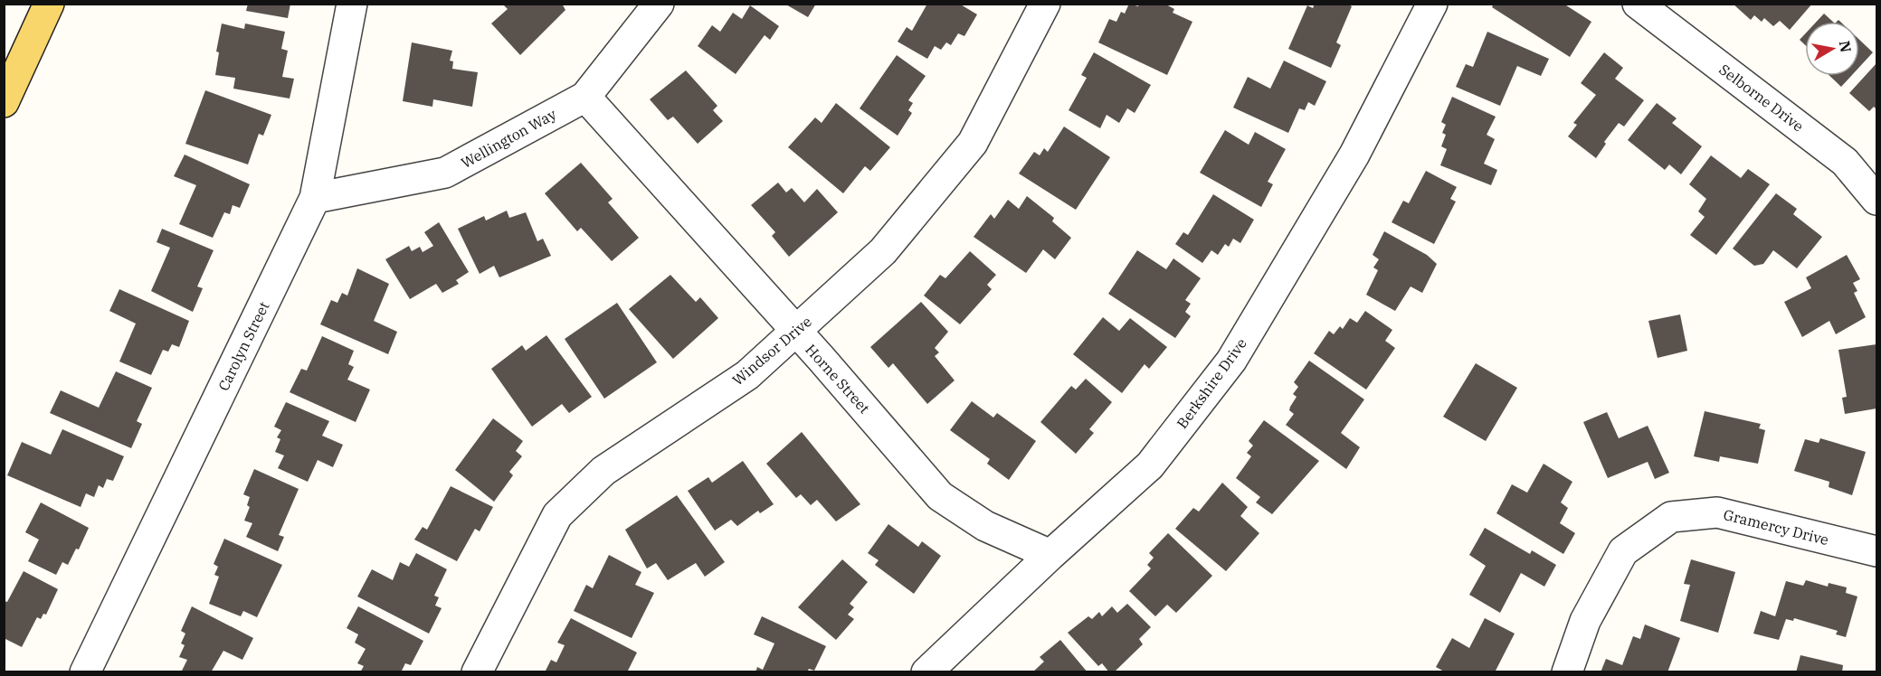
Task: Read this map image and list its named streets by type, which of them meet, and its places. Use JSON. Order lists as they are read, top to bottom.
{
  "streets": {
    "street": [
      "Selborne Drive",
      "Wellington Way",
      "Carolyn Street",
      "Windsor Drive",
      "Horne Street",
      "Berkshire Drive",
      "Gramercy Drive"
    ]
  },
  "crossings": [
    ["Wellington Way", "Carolyn Street"],
    ["Wellington Way", "Horne Street"],
    ["Windsor Drive", "Horne Street"],
    ["Horne Street", "Berkshire Drive"]
  ],
  "north": "right"
}
